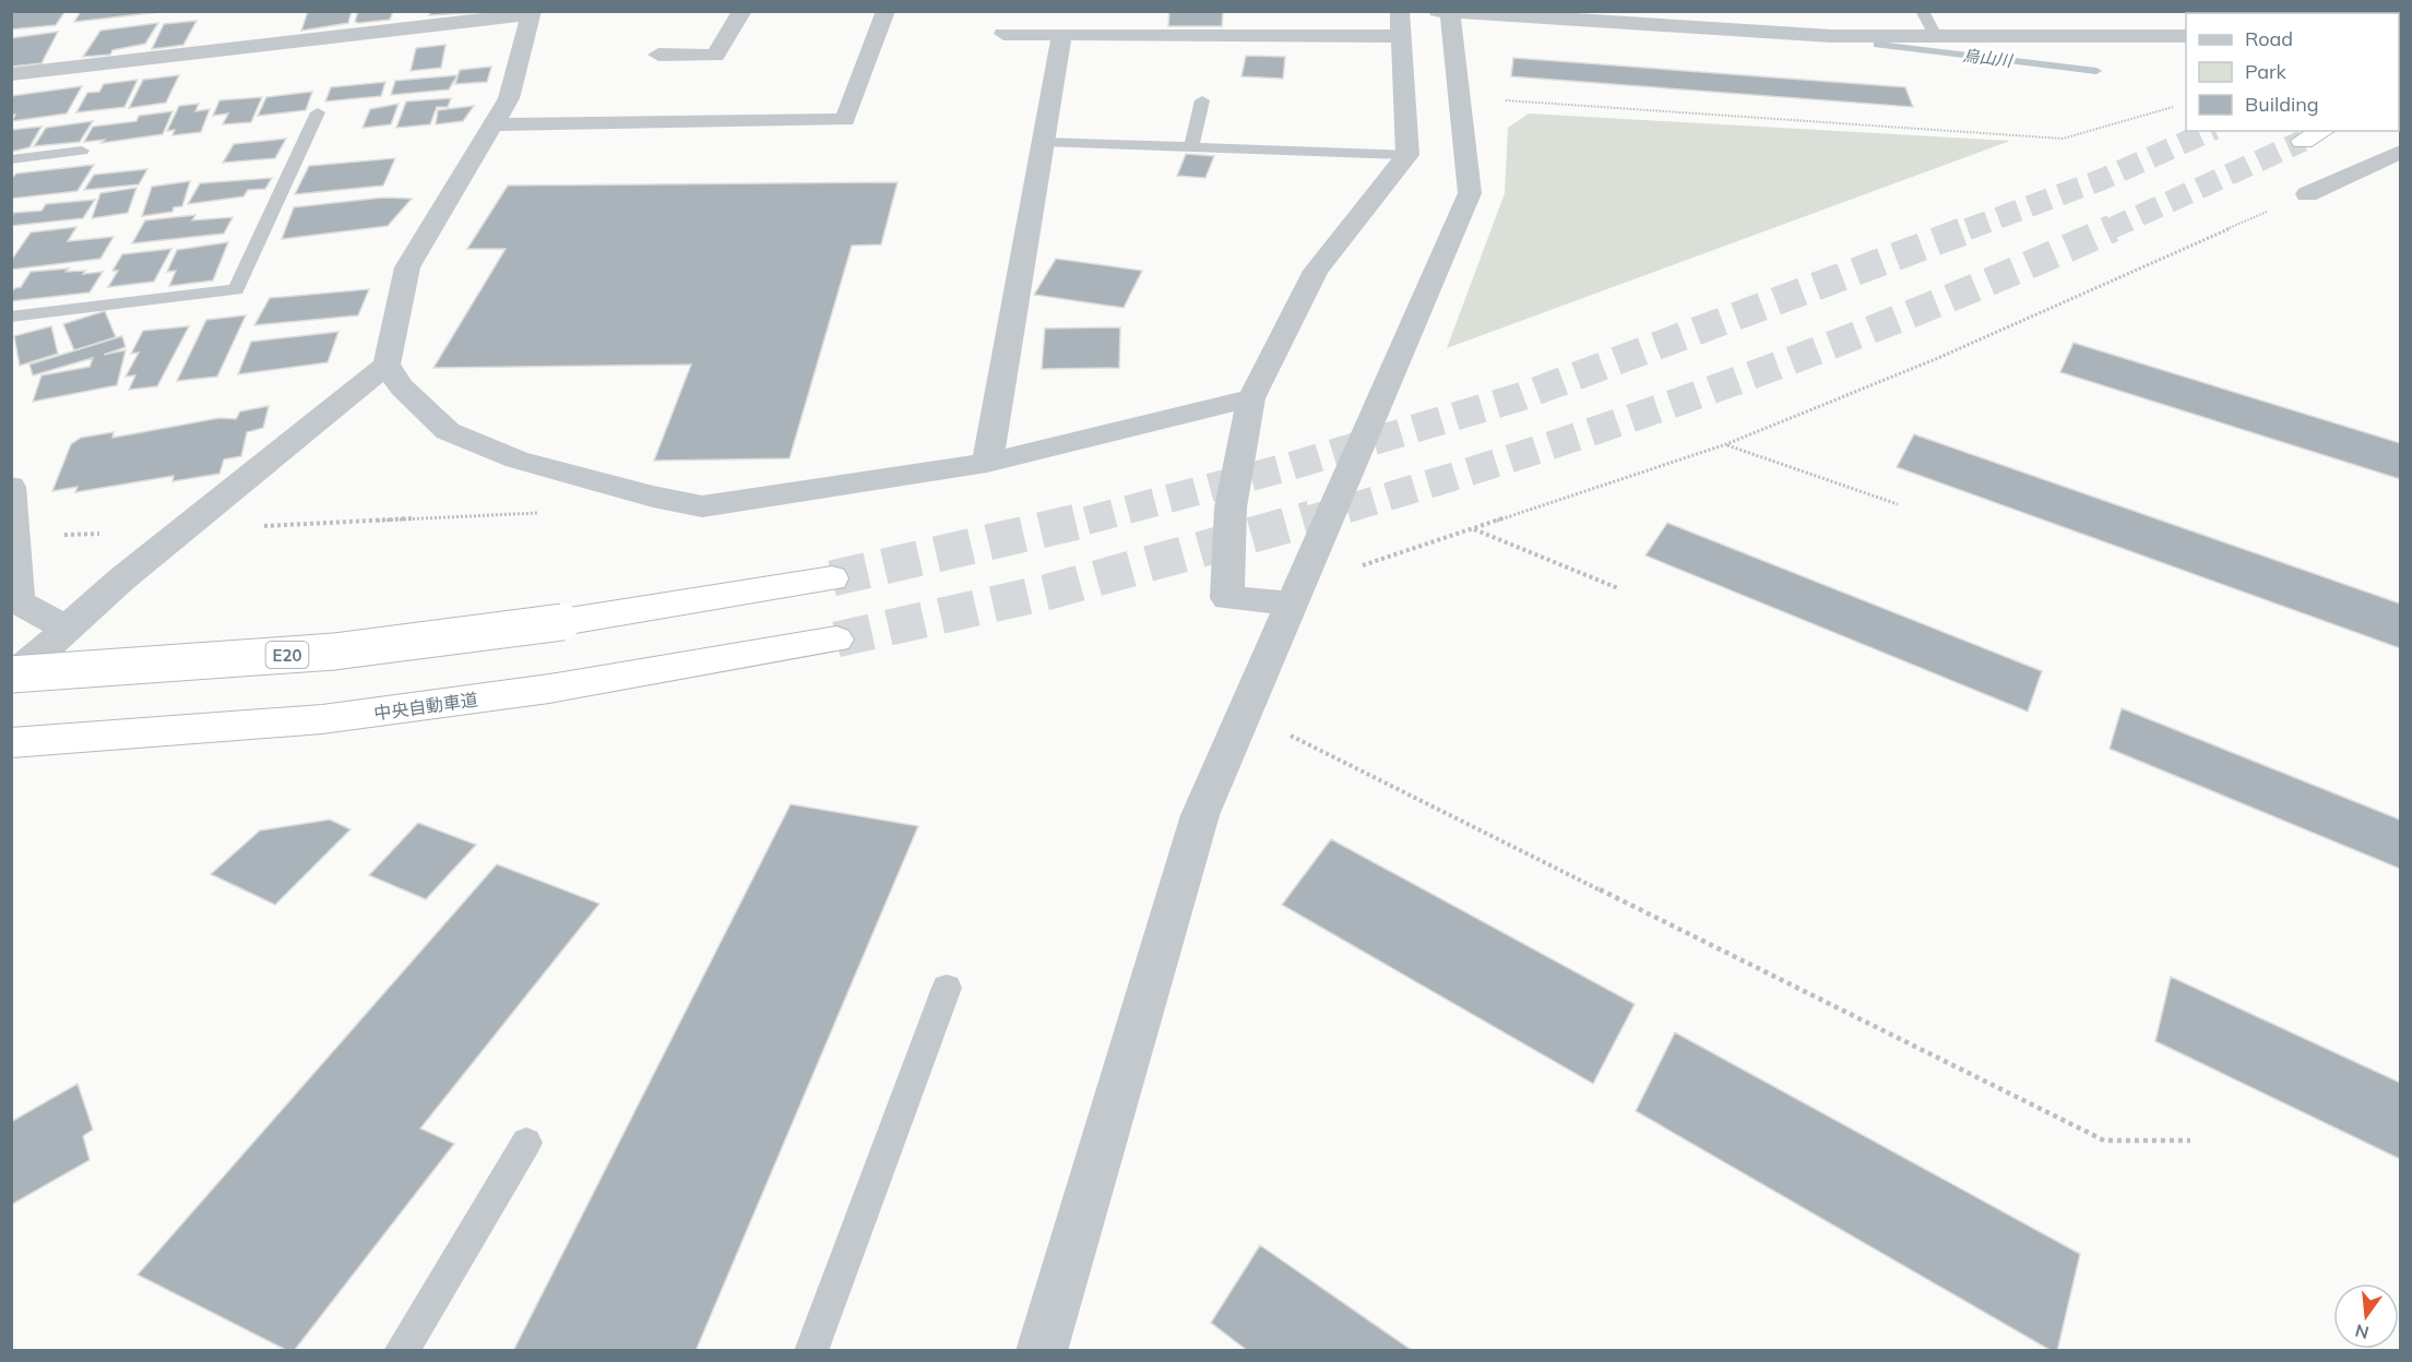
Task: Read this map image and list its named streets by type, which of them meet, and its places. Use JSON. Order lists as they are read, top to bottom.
{
  "streets": {
    "highway": ["E20", "中央自動車道"]
  },
  "water": ["烏山川"],
  "legend": ["Road", "Park", "Building"],
  "north": "bottom"
}
